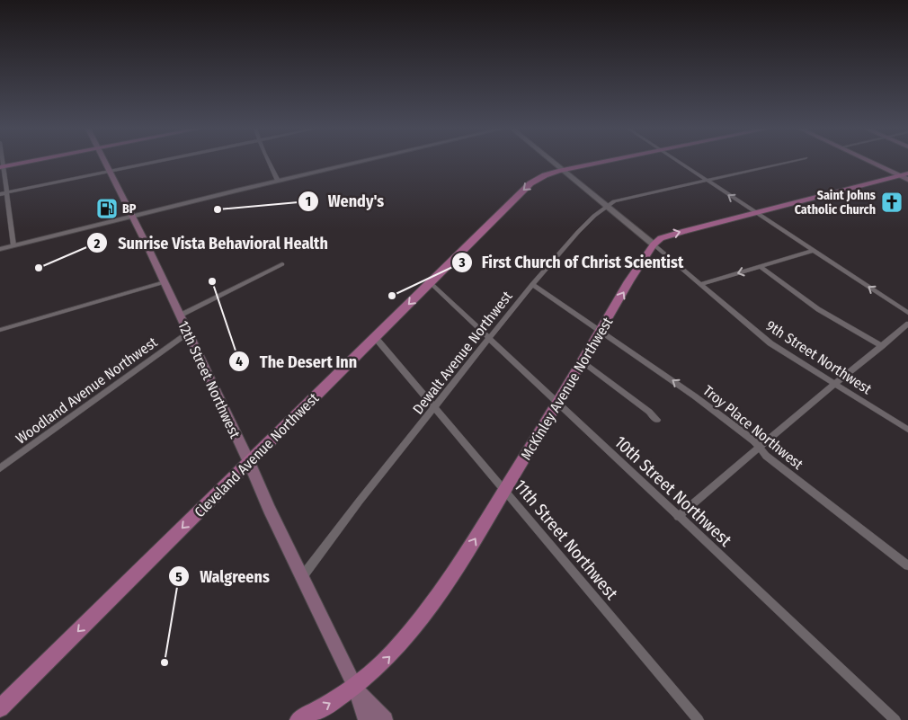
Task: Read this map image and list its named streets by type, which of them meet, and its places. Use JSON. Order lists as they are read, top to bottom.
{
  "streets": {
    "main road": ["12th Street Northwest", "McKinley Avenue Northwest", "Cleveland Avenue Northwest"],
    "street": [
      "Dewalt Avenue Northwest",
      "9th Street Northwest",
      "Woodland Avenue Northwest",
      "Troy Place Northwest",
      "10th Street Northwest",
      "11th Street Northwest"
    ]
  },
  "crossings": [
    ["Dewalt Avenue Northwest", "9th Street Northwest"],
    ["Dewalt Avenue Northwest", "12th Street Northwest"],
    ["Dewalt Avenue Northwest", "Troy Place Northwest"],
    ["Dewalt Avenue Northwest", "10th Street Northwest"],
    ["Dewalt Avenue Northwest", "11th Street Northwest"],
    ["9th Street Northwest", "McKinley Avenue Northwest"],
    ["9th Street Northwest", "Cleveland Avenue Northwest"],
    ["12th Street Northwest", "McKinley Avenue Northwest"],
    ["12th Street Northwest", "Woodland Avenue Northwest"],
    ["12th Street Northwest", "Cleveland Avenue Northwest"],
    ["McKinley Avenue Northwest", "Troy Place Northwest"],
    ["McKinley Avenue Northwest", "10th Street Northwest"],
    ["McKinley Avenue Northwest", "11th Street Northwest"],
    ["Cleveland Avenue Northwest", "10th Street Northwest"],
    ["Cleveland Avenue Northwest", "11th Street Northwest"]
  ],
  "one_way": ["McKinley Avenue Northwest", "Cleveland Avenue Northwest"],
  "places": {
    "church": ["Saint Johns Catholic Church"],
    "fuel station": ["BP"],
    "other": [
      "Wendy's",
      "Sunrise Vista Behavioral Health",
      "The Desert Inn",
      "First Church of Christ Scientist",
      "Walgreens"
    ]
  }
}
